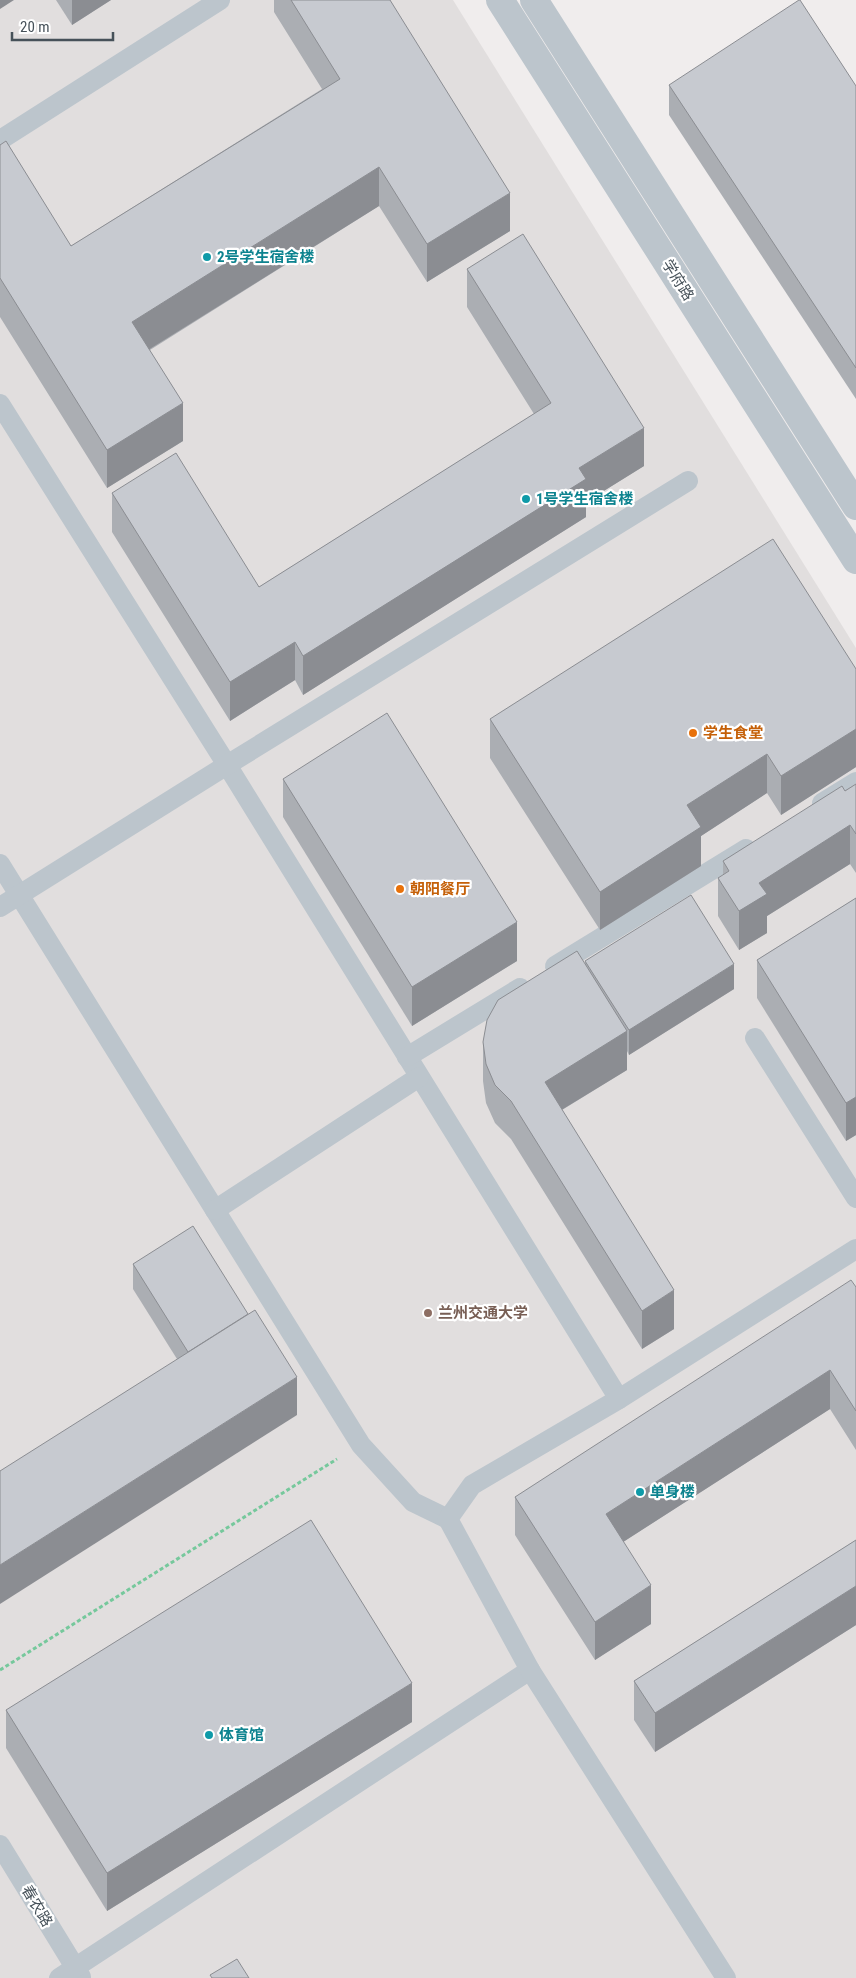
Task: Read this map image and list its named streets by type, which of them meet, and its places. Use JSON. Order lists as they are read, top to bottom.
{
  "streets": {
    "street": ["学府路"],
    "lane": ["春农路"]
  },
  "places": [
    "2号学生宿舍楼",
    "1号学生宿舍楼",
    "学生食堂",
    "朝阳餐厅",
    "兰州交通大学",
    "单身楼",
    "体育馆"
  ],
  "scale_bar": "20 m"
}
